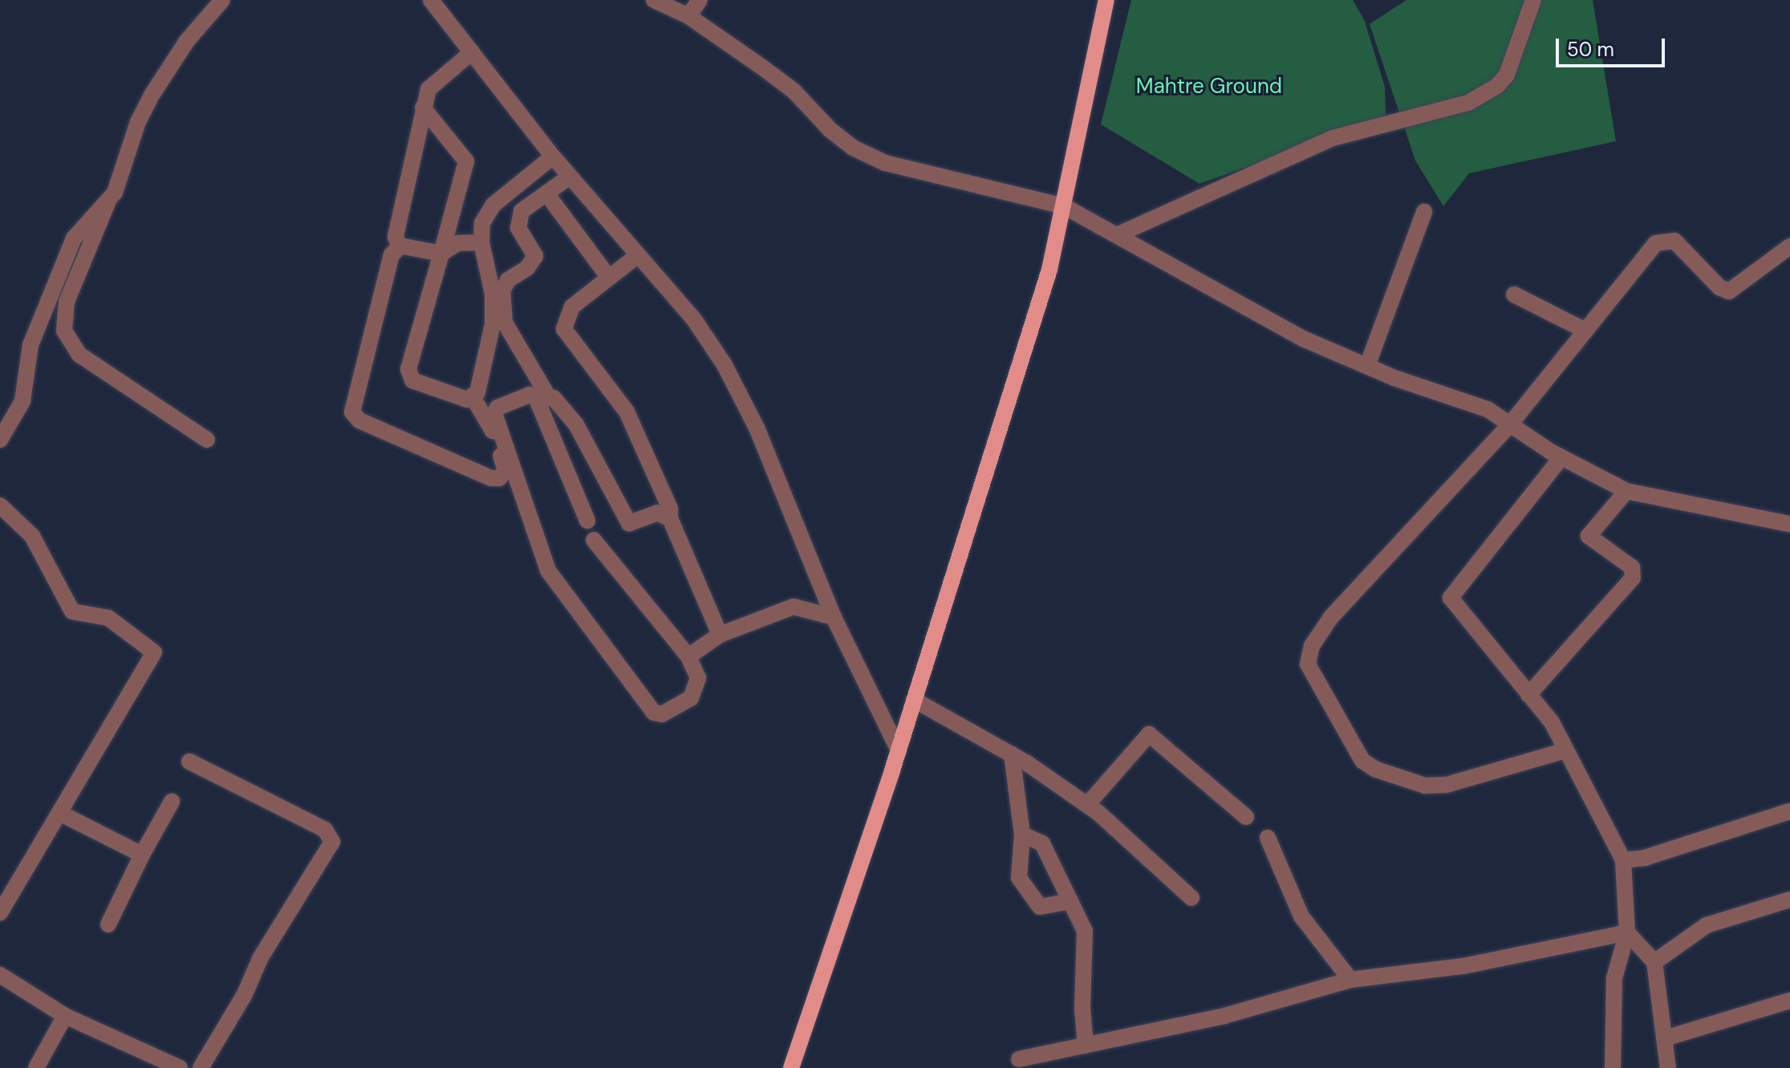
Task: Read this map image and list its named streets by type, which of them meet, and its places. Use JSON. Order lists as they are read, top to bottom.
{
  "parks": ["Mahtre Ground"],
  "scale_bar": "50 m"
}
